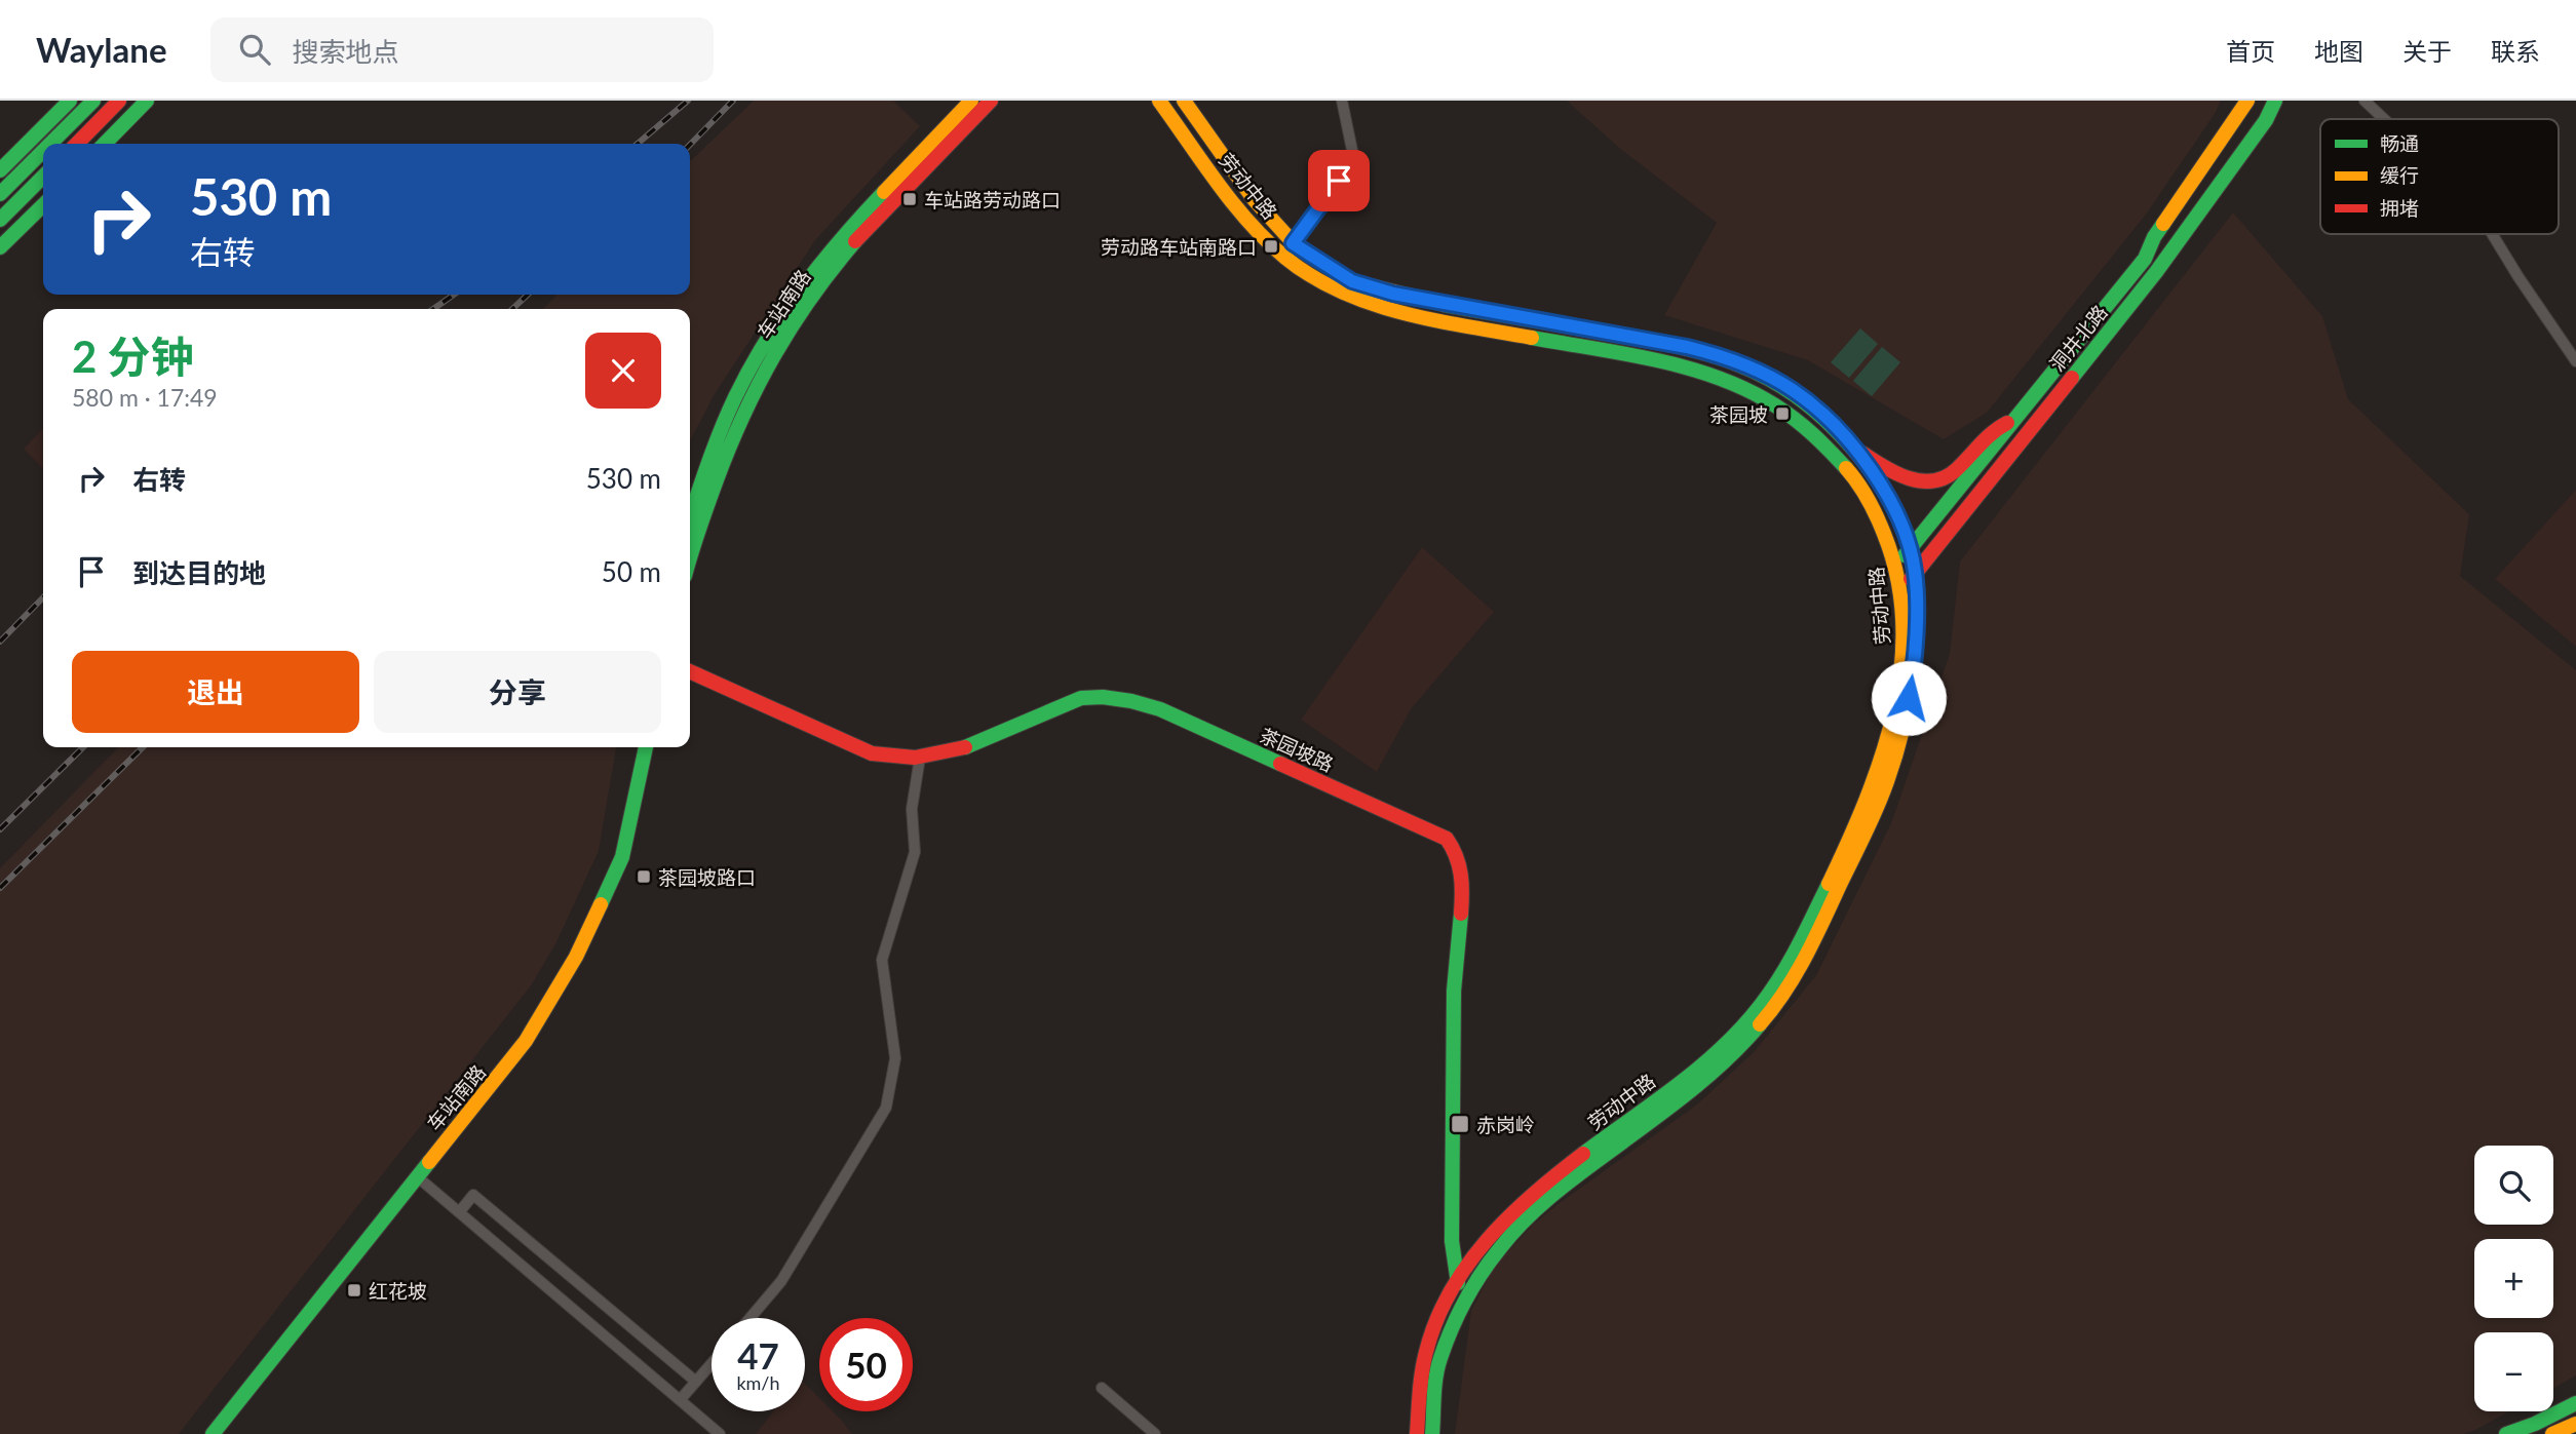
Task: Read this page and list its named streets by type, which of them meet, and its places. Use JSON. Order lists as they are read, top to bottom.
{
  "streets": {
    "main road": [
      "劳动中路",
      "车站南路",
      "洞井北路",
      "茶园坡路"
    ]
  },
  "crossings": [
    ["劳动中路", "洞井北路"],
    ["劳动中路", "茶园坡路"]
  ],
  "places": {
    "transit": [
      "车站路劳动路口",
      "劳动路车站南路口",
      "茶园坡",
      "茶园坡路口",
      "赤岗岭",
      "红花坡"
    ]
  },
  "legend": ["畅通", "缓行", "拥堵"],
  "page": {
    "header": "Waylane",
    "search": "搜索地点",
    "nav": [
      "首页",
      "地图",
      "关于",
      "联系"
    ],
    "turn": ["530 m", "右转"],
    "heading": ["2 分钟", "580 m · 17:49"],
    "list": [
      {
        "name": "右转",
        "value": "530 m"
      },
      {
        "name": "到达目的地",
        "value": "50 m"
      }
    ],
    "buttons": ["退出", "分享"],
    "map_buttons": ["+", "−"],
    "speed": "47 km/h",
    "limit": "50"
  }
}
